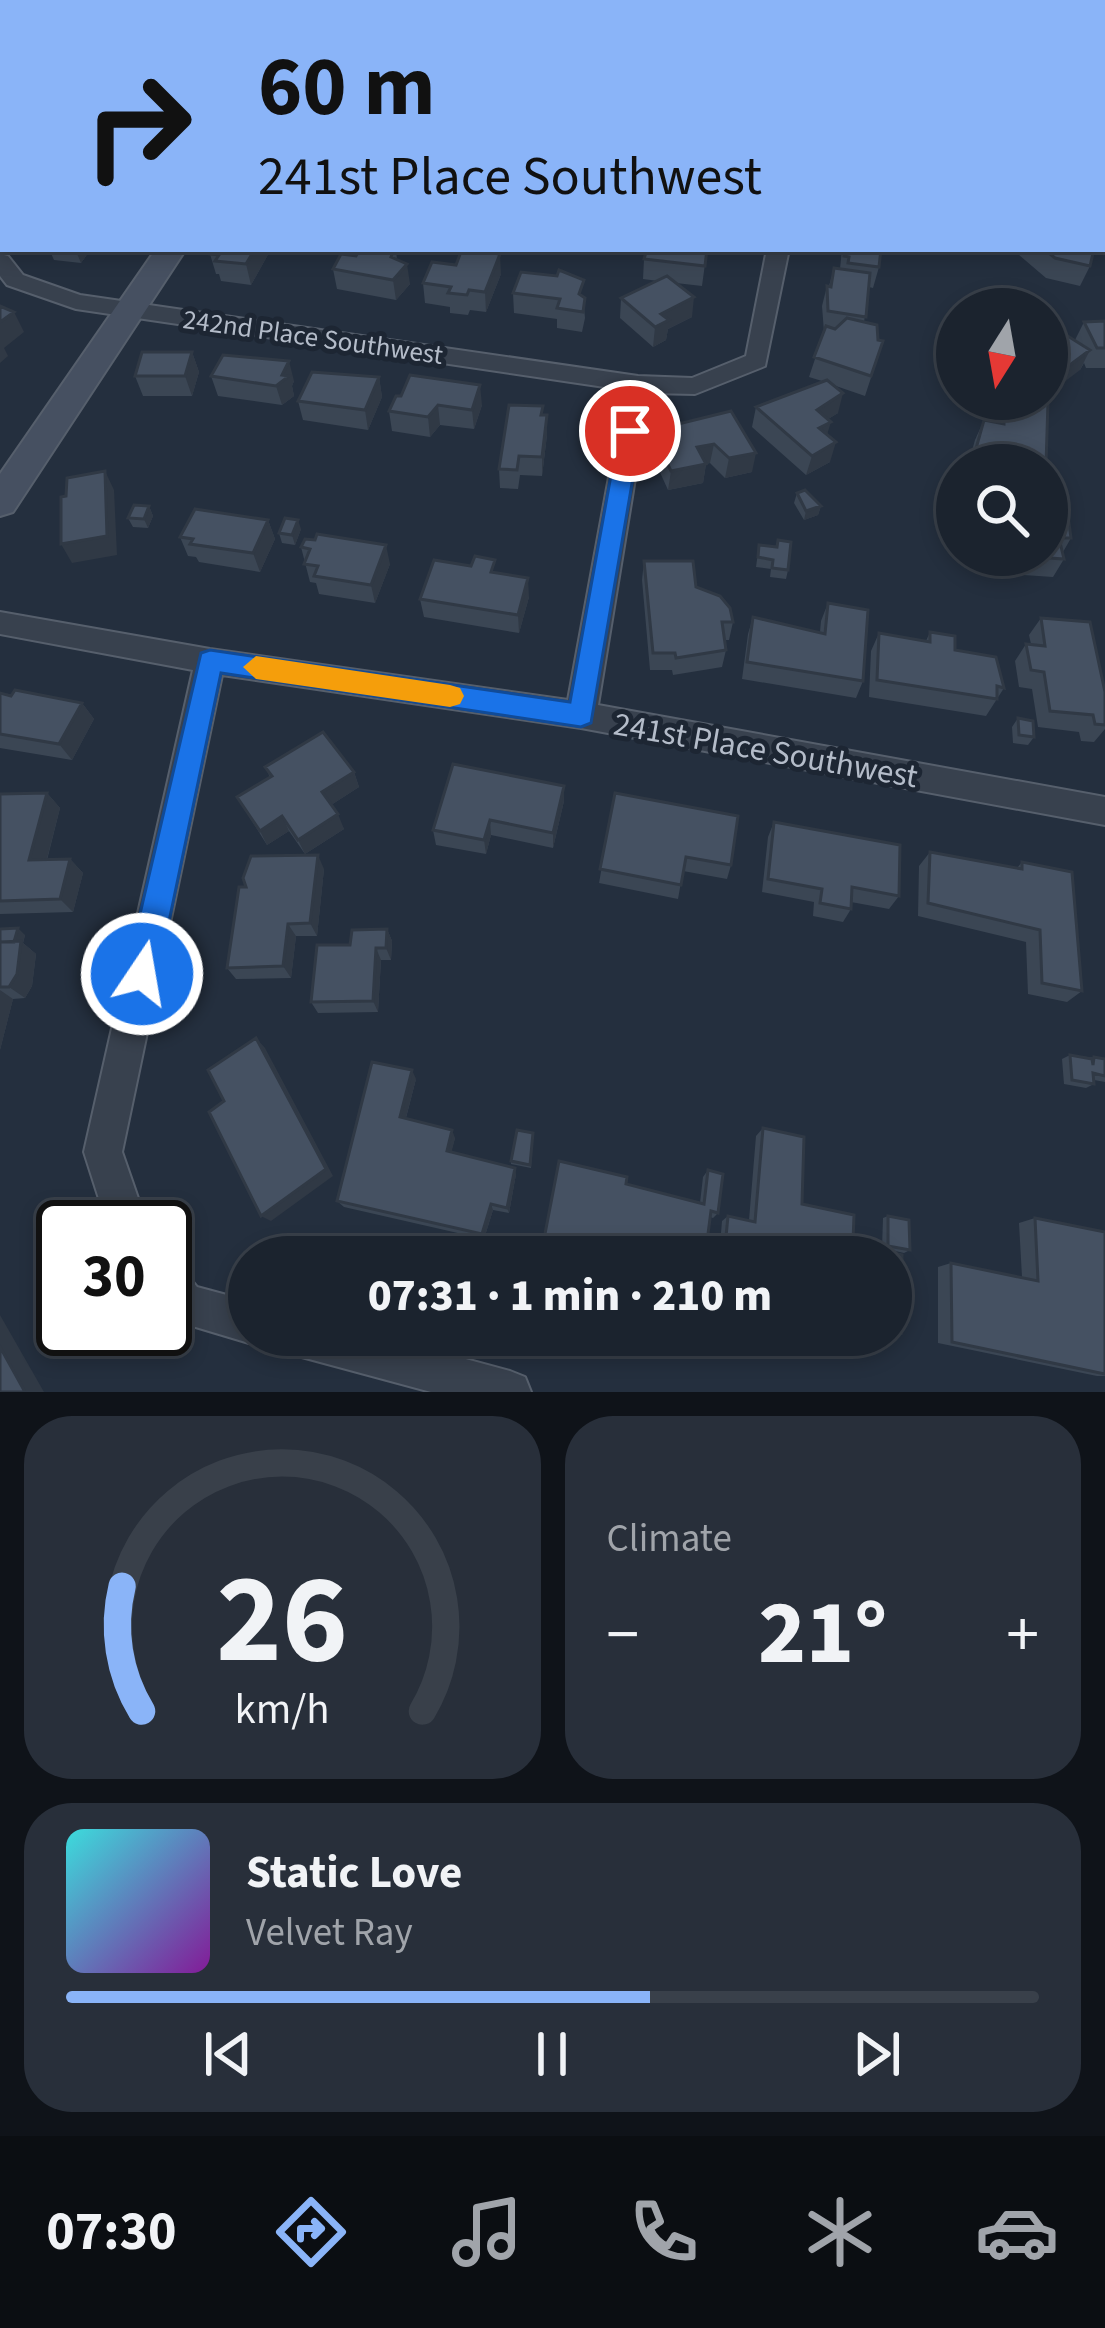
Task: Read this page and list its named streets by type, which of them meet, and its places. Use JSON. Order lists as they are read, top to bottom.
{
  "streets": {
    "street": ["242nd Place Southwest", "241st Place Southwest"]
  },
  "north": "bottom",
  "page": {
    "turn": ["60 m", "241st Place Southwest"],
    "limit": "30",
    "trip": "07:31 · 1 min · 210 m",
    "tile": "Climate",
    "heat": ["−", "21°", "+"],
    "song": ["Static Love", "Velvet Ray"],
    "tabs": "07:30",
    "gauge": ["26", "km/h"]
  }
}
